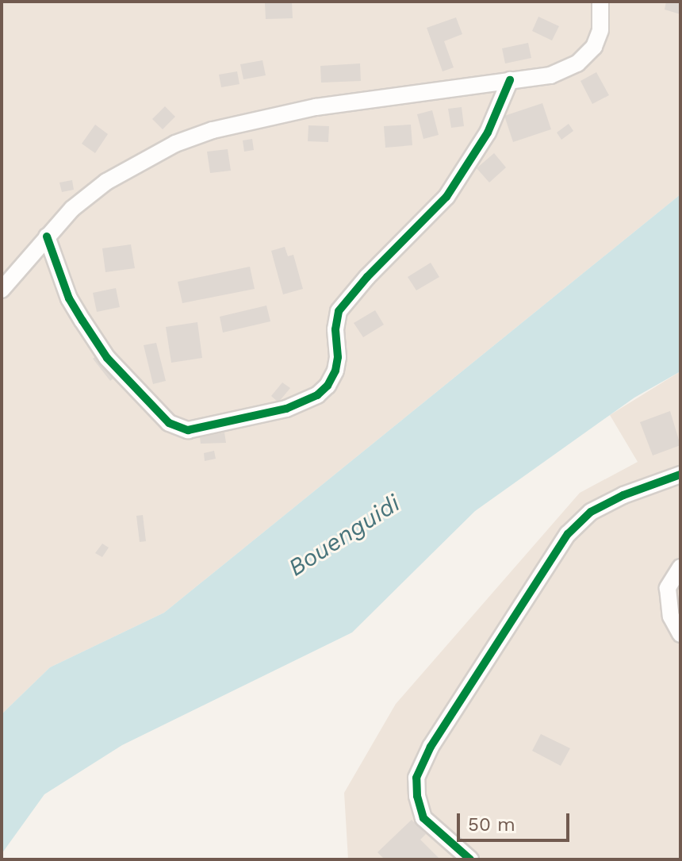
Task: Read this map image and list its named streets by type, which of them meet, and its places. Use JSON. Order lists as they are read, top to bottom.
{
  "water": ["Bouenguidi"],
  "scale_bar": "50 m"
}
